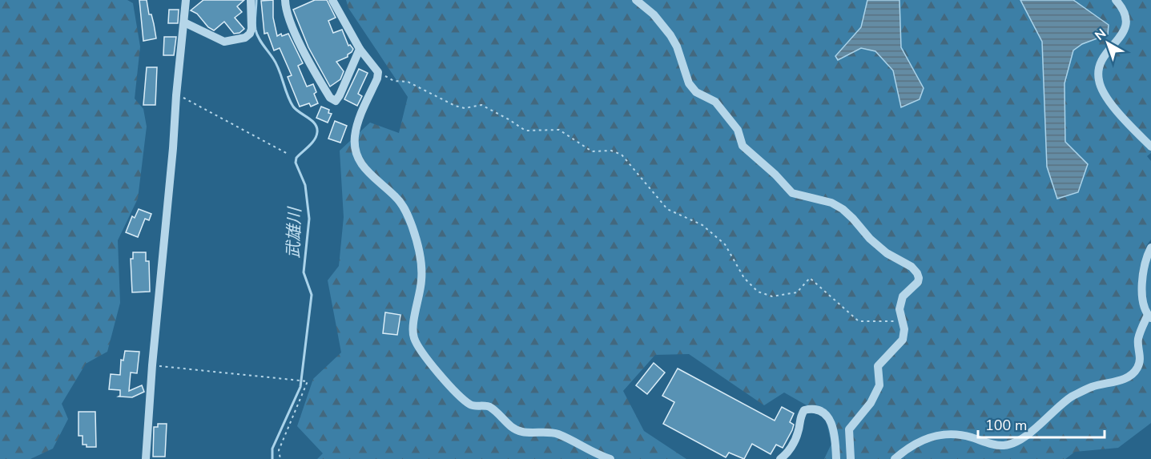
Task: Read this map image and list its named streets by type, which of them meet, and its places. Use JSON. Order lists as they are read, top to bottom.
{
  "water": ["武雄川"],
  "scale_bar": "100 m",
  "north": "top left"
}
